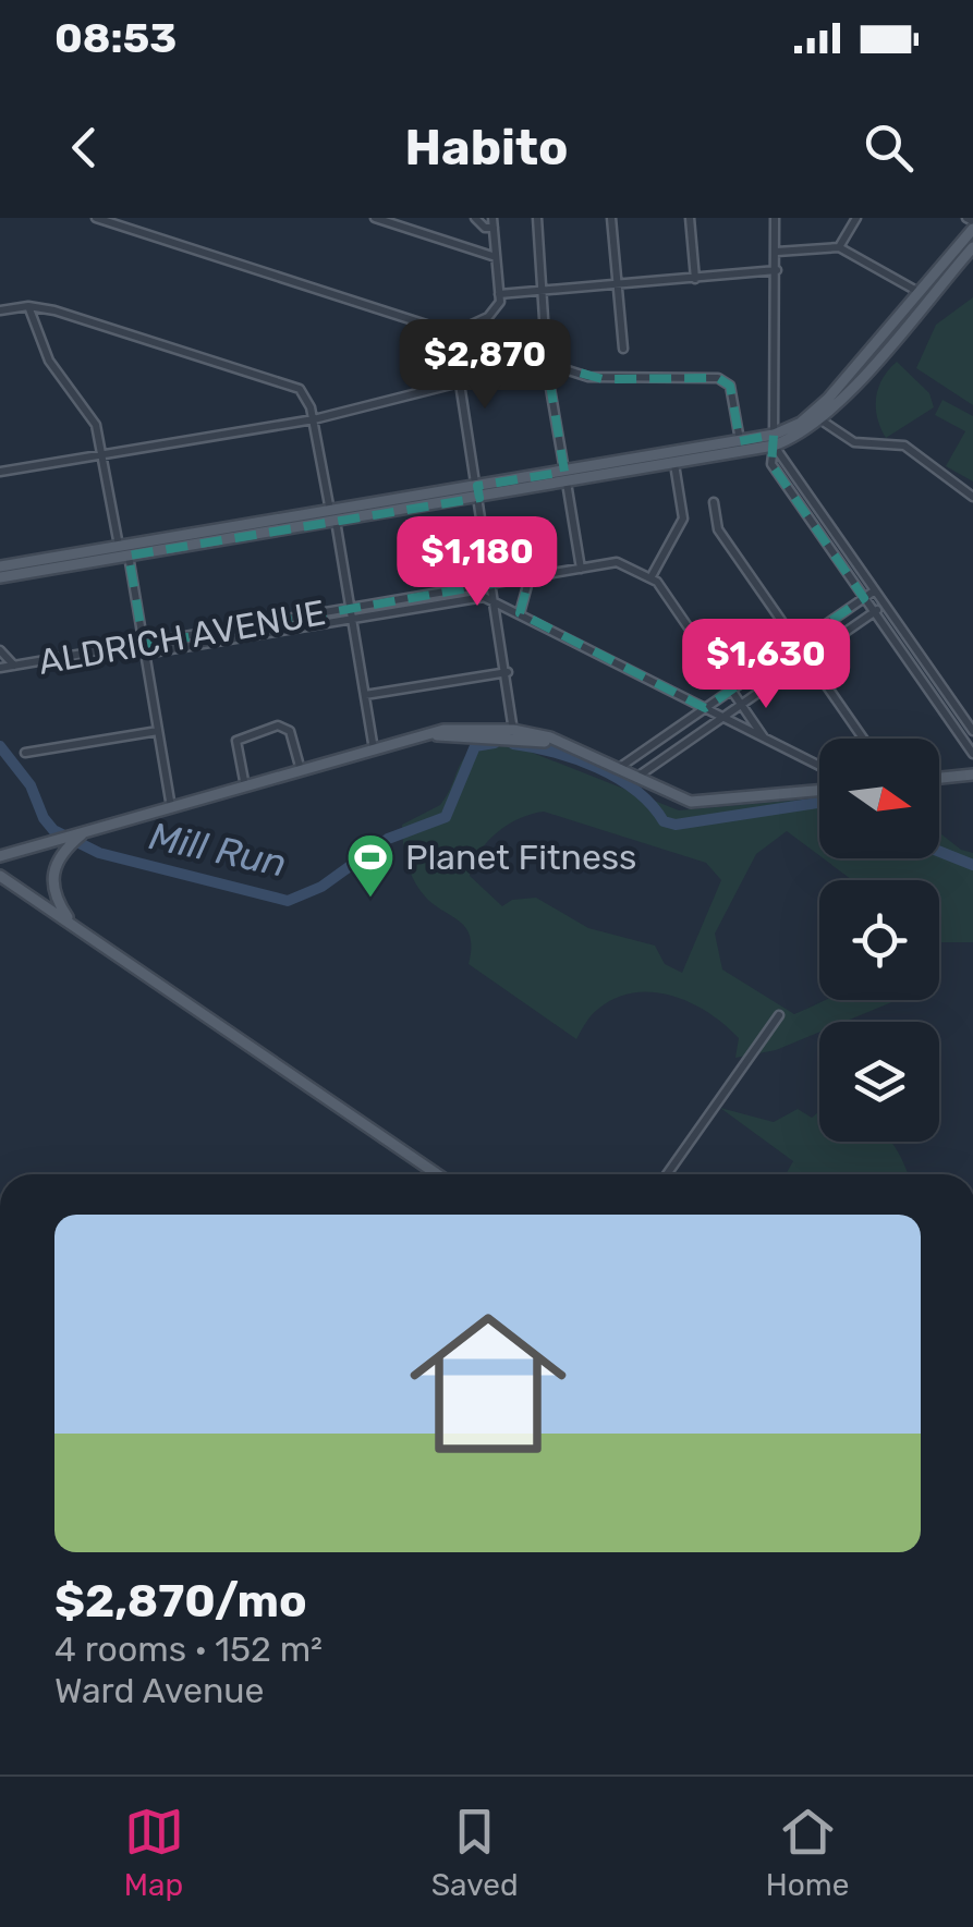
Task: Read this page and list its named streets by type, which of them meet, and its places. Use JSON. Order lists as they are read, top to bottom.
{
  "streets": {
    "street": ["ALDRICH AVENUE"]
  },
  "water": ["Mill Run"],
  "places": {
    "sports": ["Planet Fitness"]
  },
  "north": "right",
  "page": {
    "status": "08:53",
    "header": "Habito",
    "price": ["$2,870", "$1,180", "$1,630"],
    "list": [
      {
        "name": "$2,870/mo",
        "note": "4 rooms · 152 m² · Ward Avenue"
      }
    ],
    "tabs": ["Map", "Saved", "Home"]
  }
}
